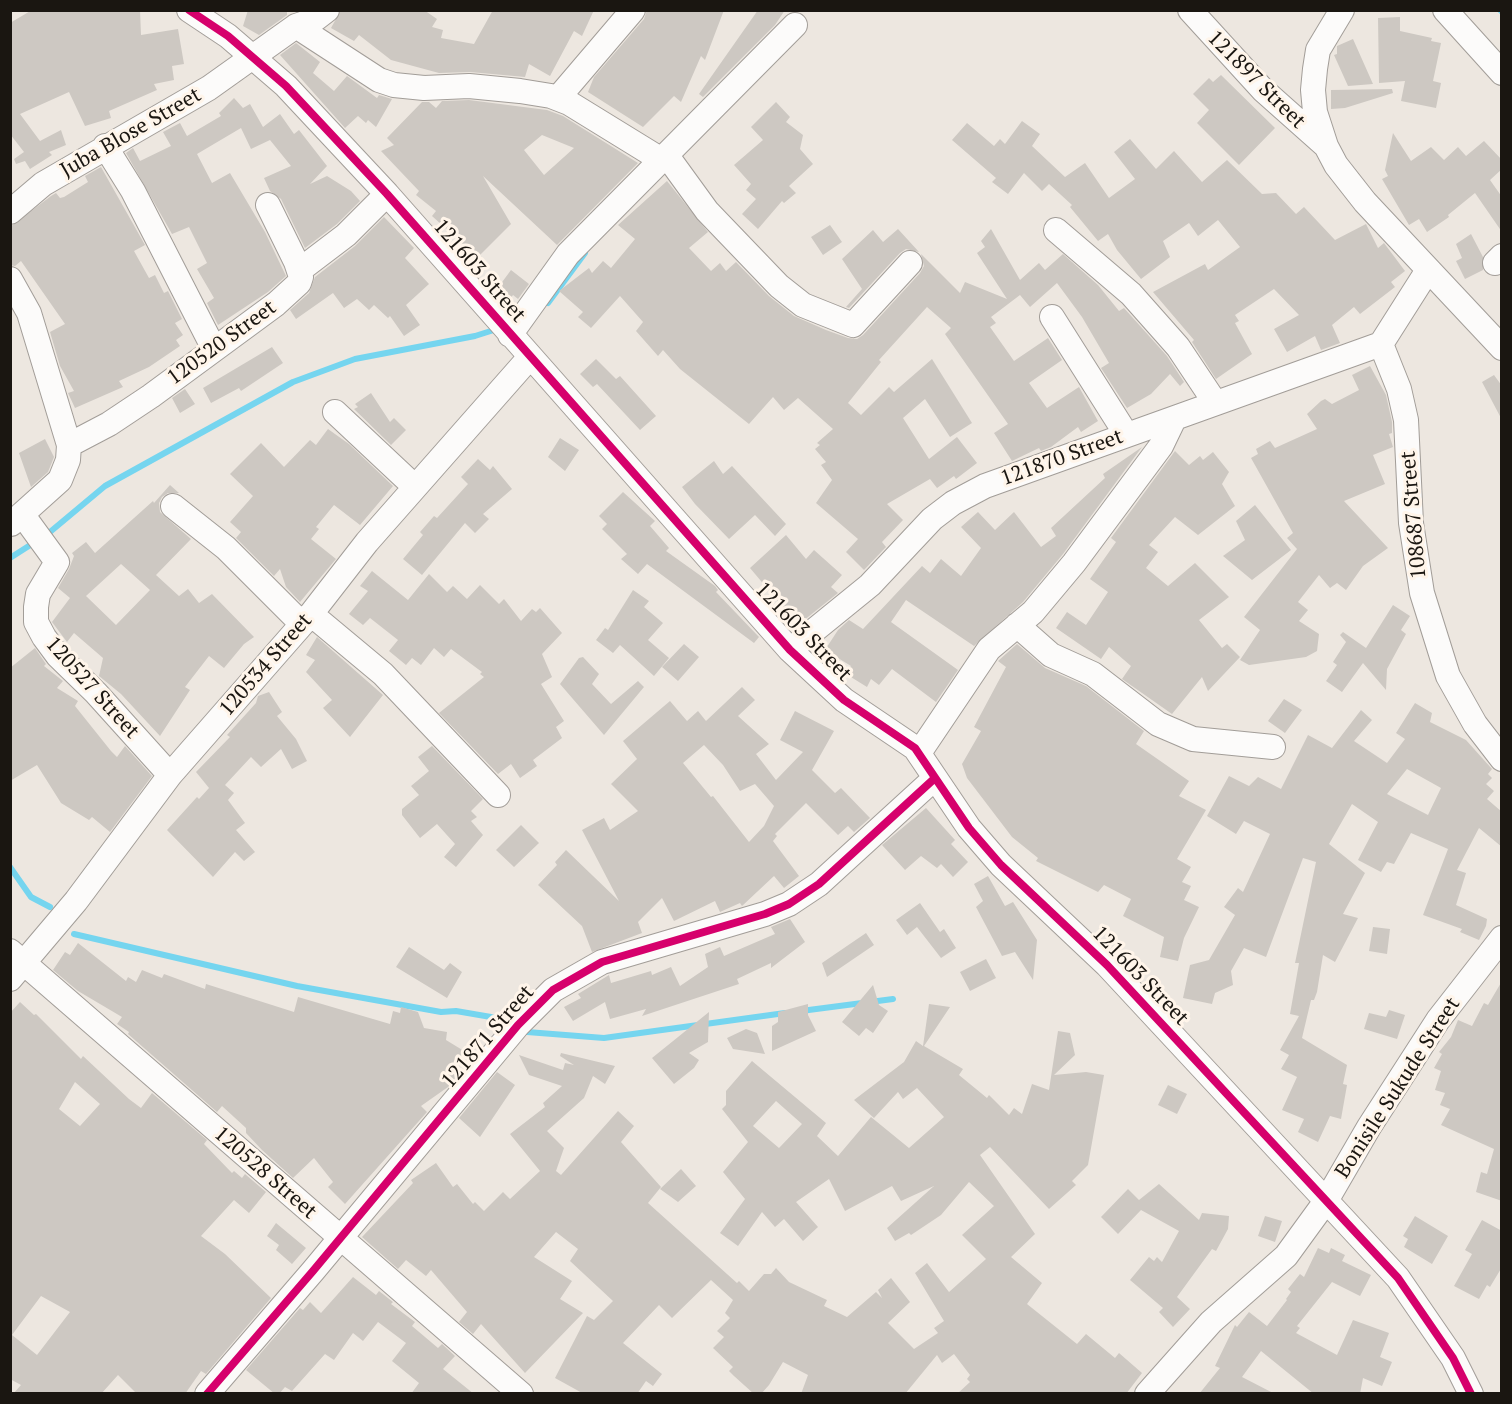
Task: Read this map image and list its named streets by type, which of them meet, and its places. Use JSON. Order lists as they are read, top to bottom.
{
  "streets": {
    "street": [
      "121897 Street",
      "Juba Blose Street",
      "121603 Street",
      "120520 Street",
      "121870 Street",
      "108687 Street",
      "120534 Street",
      "120527 Street",
      "121871 Street",
      "Bonisile Sukude Street",
      "120528 Street"
    ]
  },
  "crossings": [
    ["Juba Blose Street", "121603 Street"],
    ["121603 Street", "121870 Street"],
    ["121603 Street", "120534 Street"],
    ["121603 Street", "121871 Street"],
    ["121603 Street", "Bonisile Sukude Street"],
    ["121870 Street", "108687 Street"],
    ["120534 Street", "120527 Street"],
    ["120534 Street", "120528 Street"],
    ["121871 Street", "120528 Street"]
  ]
}
